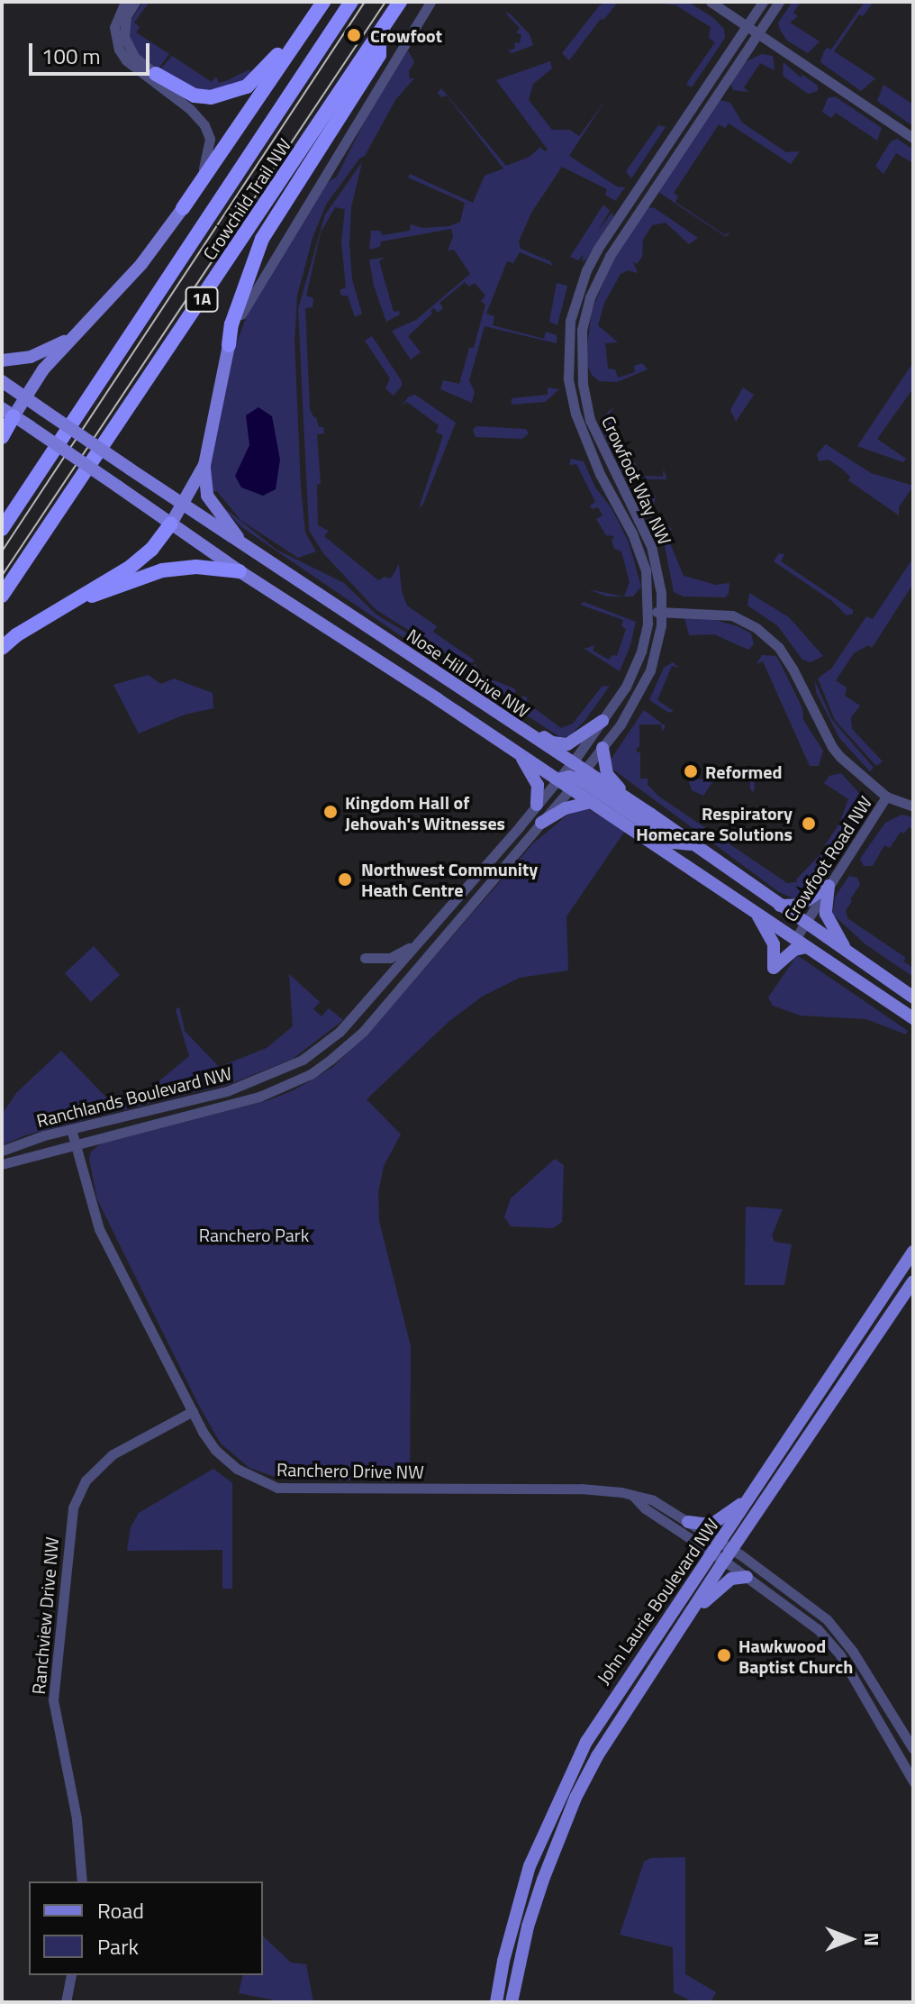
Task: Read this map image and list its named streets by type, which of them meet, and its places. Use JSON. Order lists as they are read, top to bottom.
{
  "streets": {
    "highway": ["Crowchild Trail NW", "1A"],
    "main road": ["Nose Hill Drive NW", "John Laurie Boulevard NW"],
    "street": [
      "Crowfoot Way NW",
      "Crowfoot Road NW",
      "Ranchlands Boulevard NW",
      "Ranchero Drive NW",
      "Ranchview Drive NW"
    ]
  },
  "crossings": [
    ["Crowfoot Way NW", "Nose Hill Drive NW"],
    ["Crowfoot Way NW", "Ranchlands Boulevard NW"],
    ["Nose Hill Drive NW", "Crowfoot Road NW"],
    ["Nose Hill Drive NW", "Ranchlands Boulevard NW"],
    ["Ranchlands Boulevard NW", "Ranchero Drive NW"],
    ["Ranchero Drive NW", "John Laurie Boulevard NW"],
    ["Ranchero Drive NW", "Ranchview Drive NW"]
  ],
  "parks": ["Ranchero Park"],
  "places": [
    "Crowfoot",
    "Reformed",
    "Kingdom Hall of Jehovah's Witnesses",
    "Respiratory Homecare Solutions",
    "Northwest Community Heath Centre",
    "Hawkwood Baptist Church"
  ],
  "legend": ["Road", "Park"],
  "scale_bar": "100 m",
  "north": "right"
}
